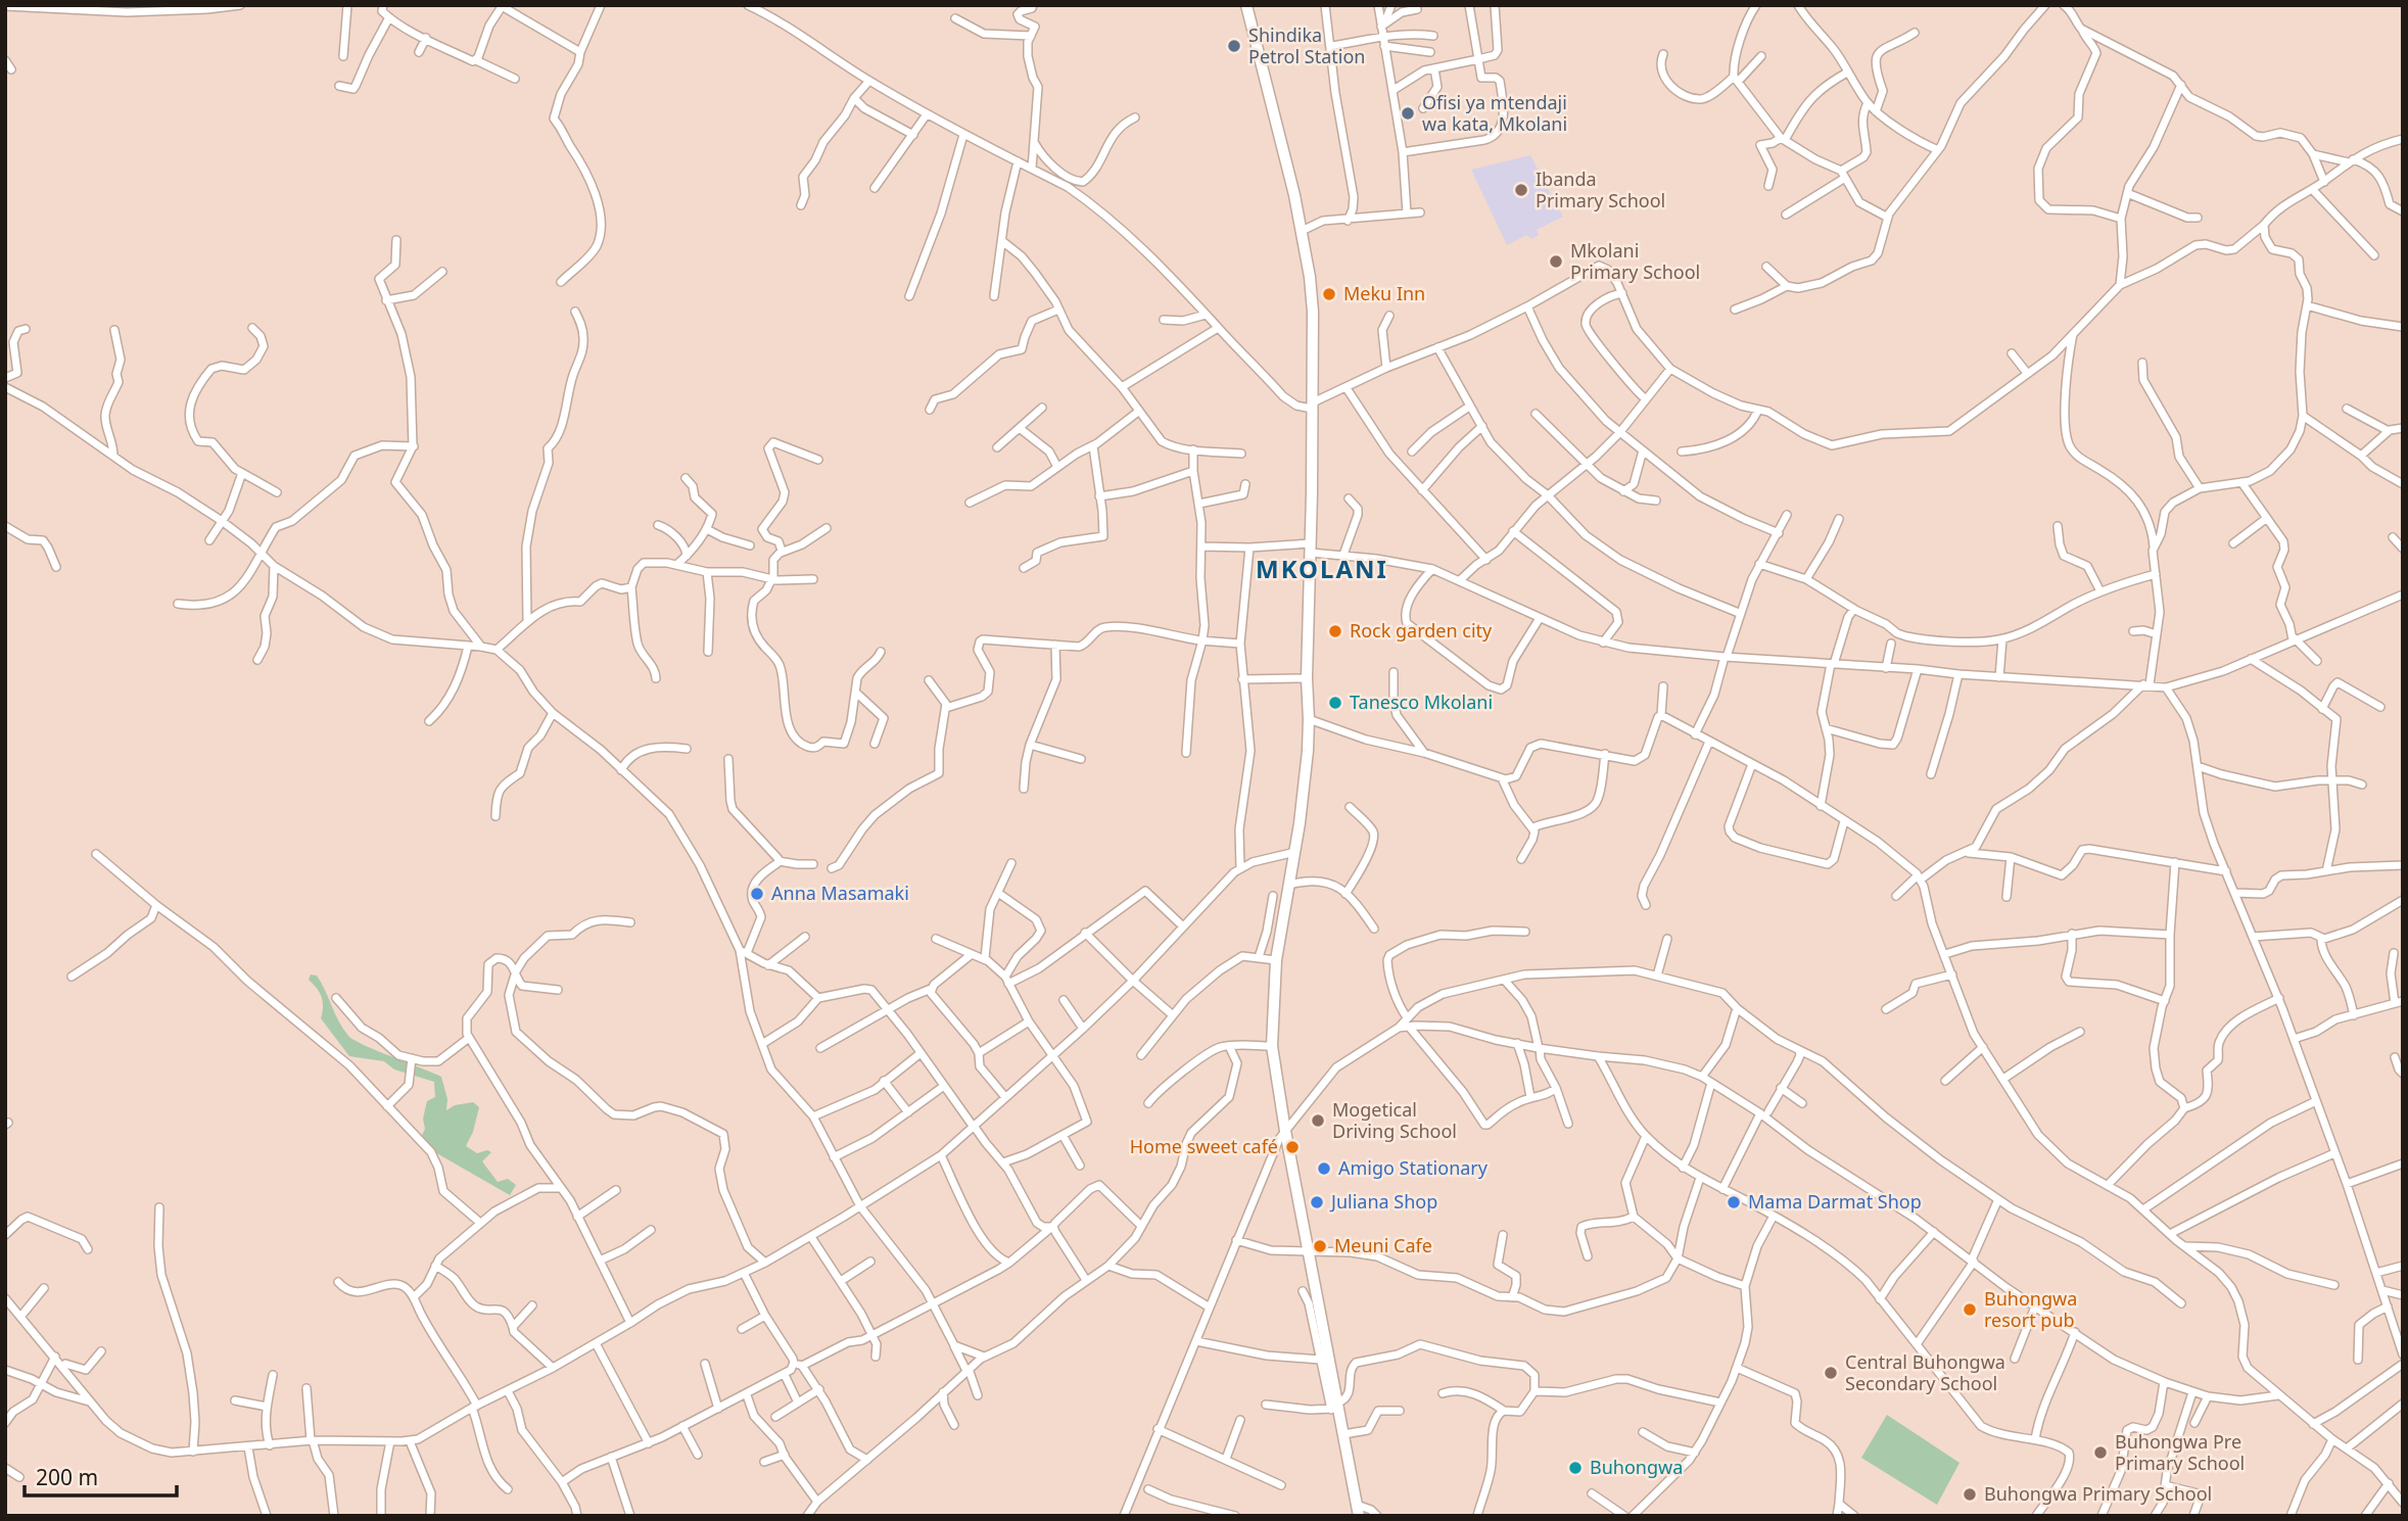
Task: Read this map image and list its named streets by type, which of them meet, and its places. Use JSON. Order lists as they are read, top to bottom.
{
  "districts": ["MKOLANI"],
  "places": [
    "Shindika Petrol Station",
    "Ofisi ya mtendaji wa kata, Mkolani",
    "Ibanda Primary School",
    "Mkolani Primary School",
    "Meku Inn",
    "Rock garden city",
    "Tanesco Mkolani",
    "Anna Masamaki",
    "Mogetical Driving School",
    "Home sweet café",
    "Amigo Stationary",
    "Juliana Shop",
    "Mama Darmat Shop",
    "Meuni Cafe",
    "Buhongwa resort pub",
    "Central Buhongwa Secondary School",
    "Buhongwa Pre Primary School",
    "Buhongwa",
    "Buhongwa Primary School"
  ],
  "scale_bar": "200 m"
}
